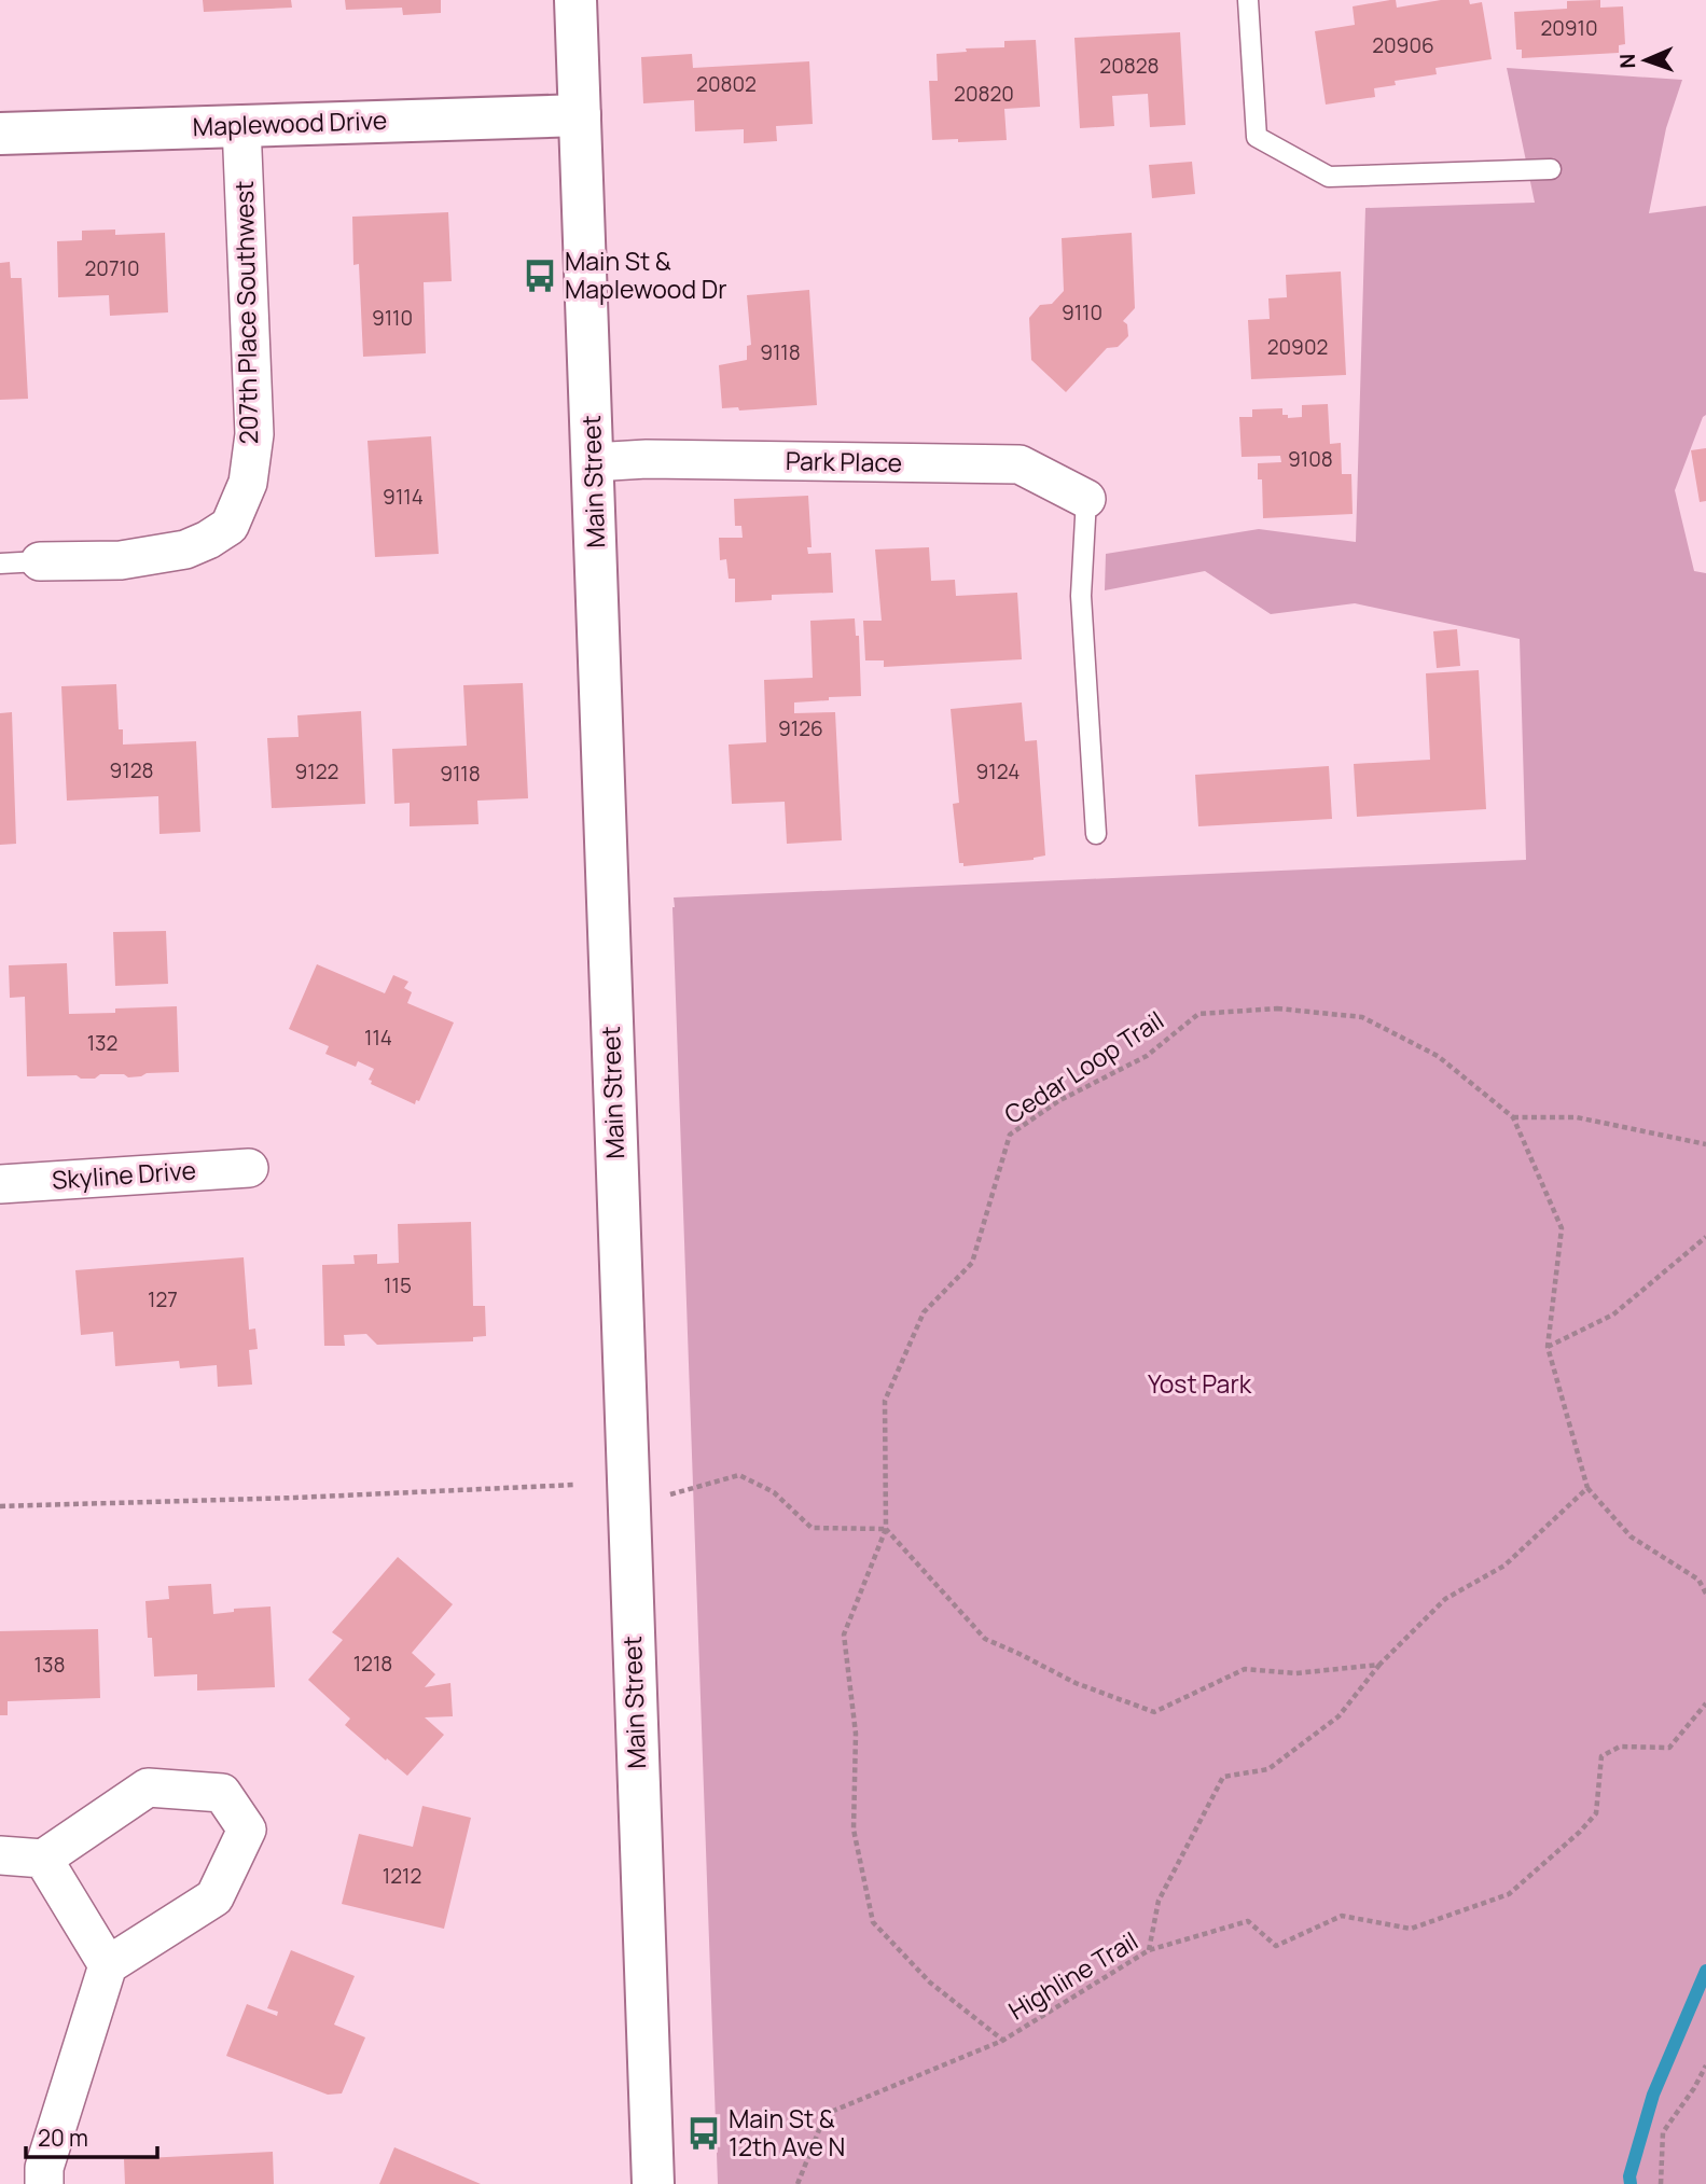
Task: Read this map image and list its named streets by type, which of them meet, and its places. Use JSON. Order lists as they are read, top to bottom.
{
  "streets": {
    "main road": ["Maplewood Drive", "Main Street"],
    "street": ["207th Place Southwest", "Park Place", "Skyline Drive"],
    "path": ["Cedar Loop Trail", "Highline Trail"]
  },
  "crossings": [
    ["Maplewood Drive", "207th Place Southwest"],
    ["Maplewood Drive", "Main Street"],
    ["Park Place", "Main Street"]
  ],
  "parks": ["Yost Park"],
  "places": {
    "bus stop": ["Main St & Maplewood Dr", "Main St & 12th Ave N"]
  },
  "house_numbers": [
    "20910",
    "20906",
    "20828",
    "20802",
    "20820",
    "20710",
    "9110",
    "9110",
    "20902",
    "9118",
    "9108",
    "9114",
    "9126",
    "9128",
    "9122",
    "9124",
    "9118",
    "114",
    "132",
    "115",
    "127",
    "1218",
    "138",
    "1212"
  ],
  "scale_bar": "20 m",
  "north": "left"
}
